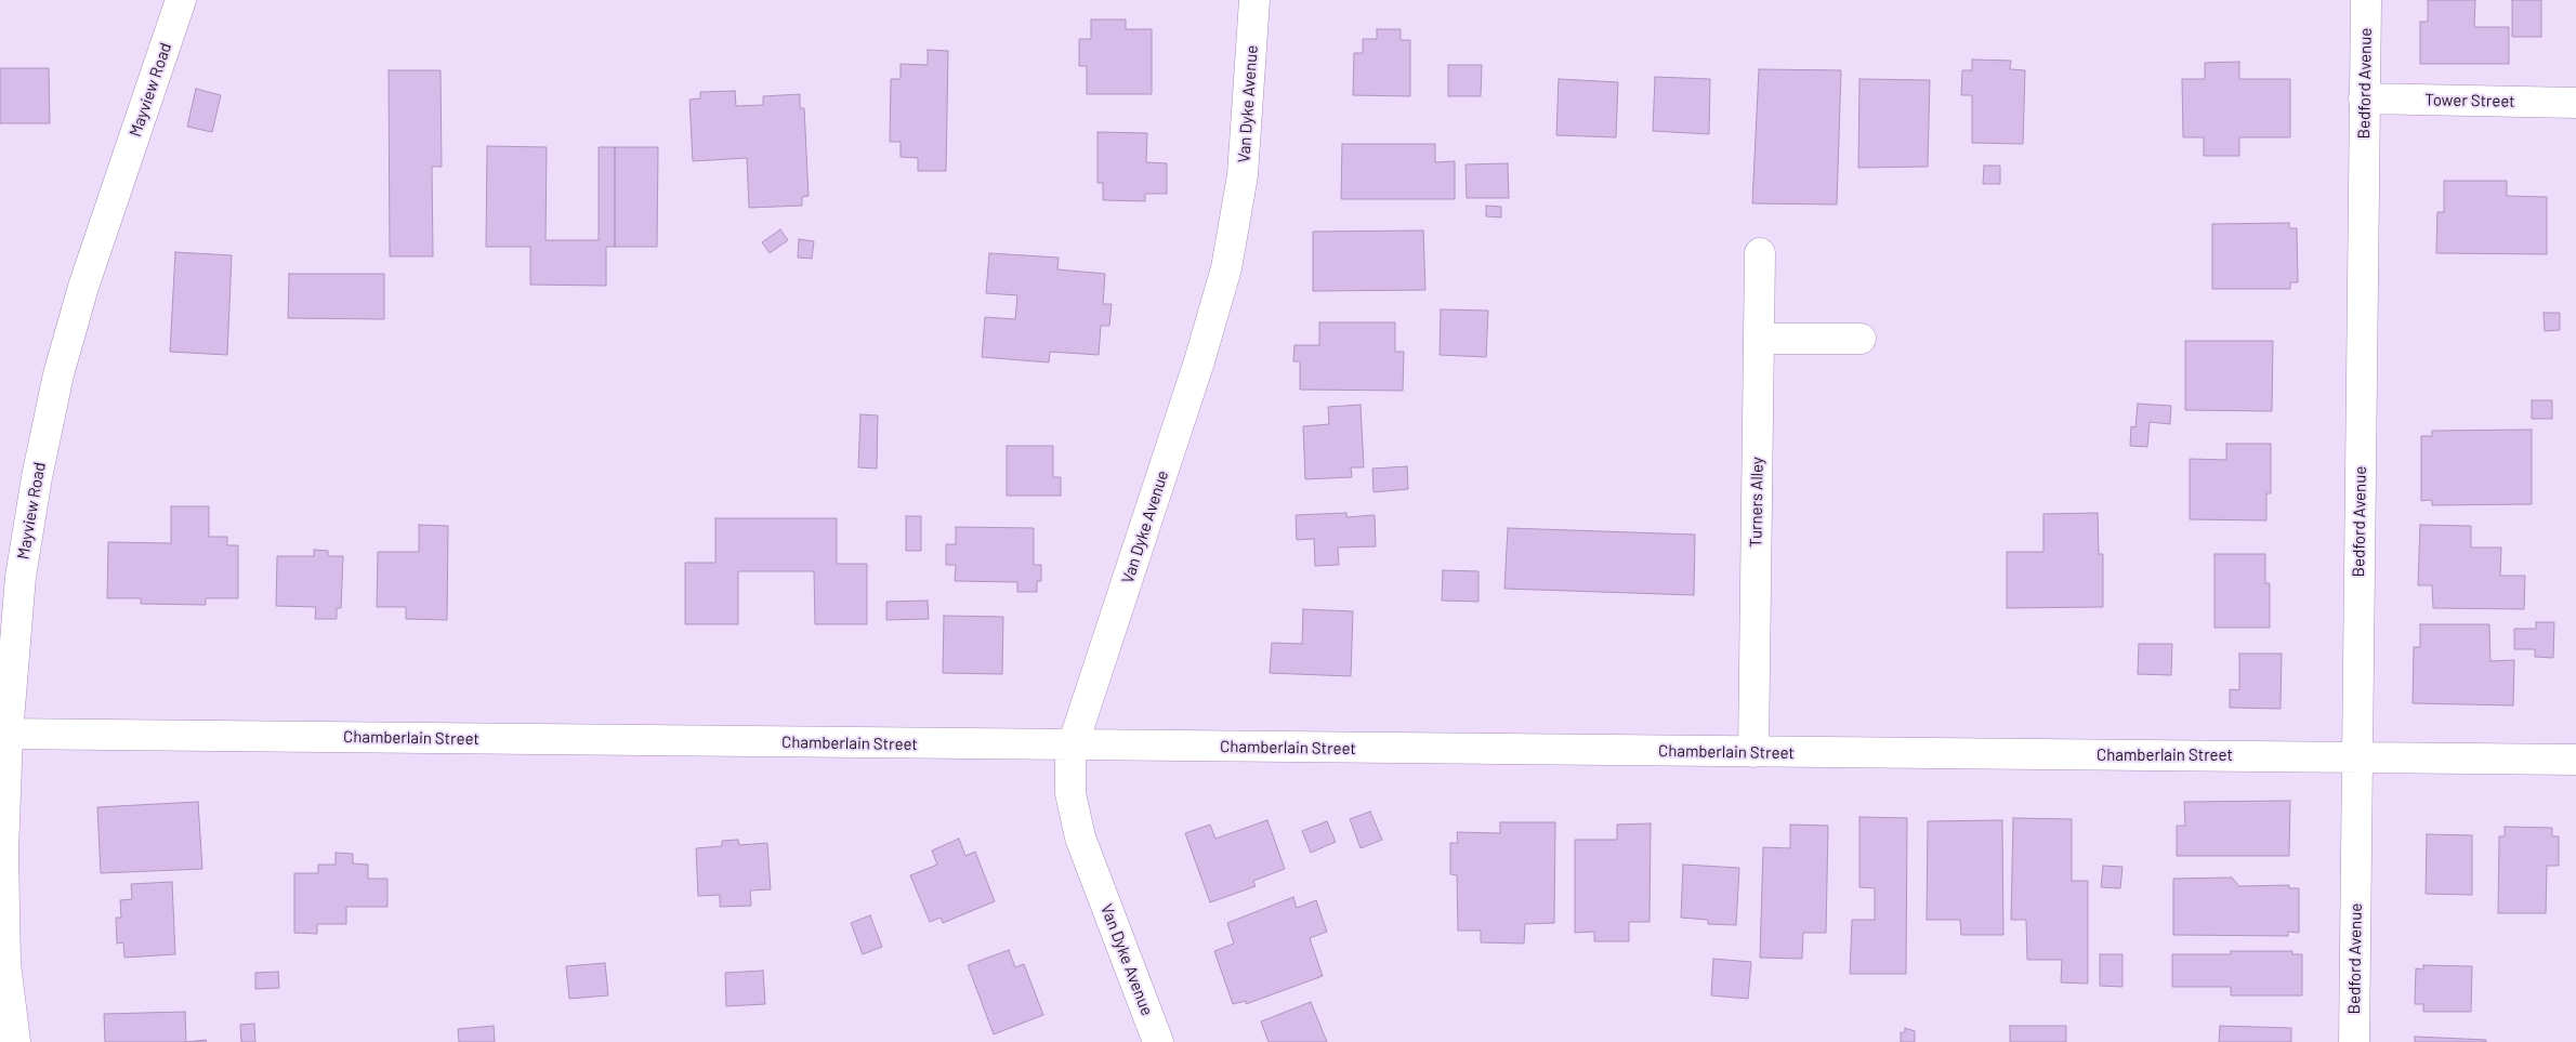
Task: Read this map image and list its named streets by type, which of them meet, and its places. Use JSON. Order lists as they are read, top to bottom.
{
  "streets": {
    "street": [
      "Bedford Avenue",
      "Mayview Road",
      "Tower Street",
      "Van Dyke Avenue",
      "Turners Alley",
      "Chamberlain Street"
    ]
  },
  "crossings": [
    ["Bedford Avenue", "Tower Street"],
    ["Bedford Avenue", "Chamberlain Street"],
    ["Mayview Road", "Chamberlain Street"],
    ["Van Dyke Avenue", "Chamberlain Street"],
    ["Turners Alley", "Chamberlain Street"]
  ]
}
